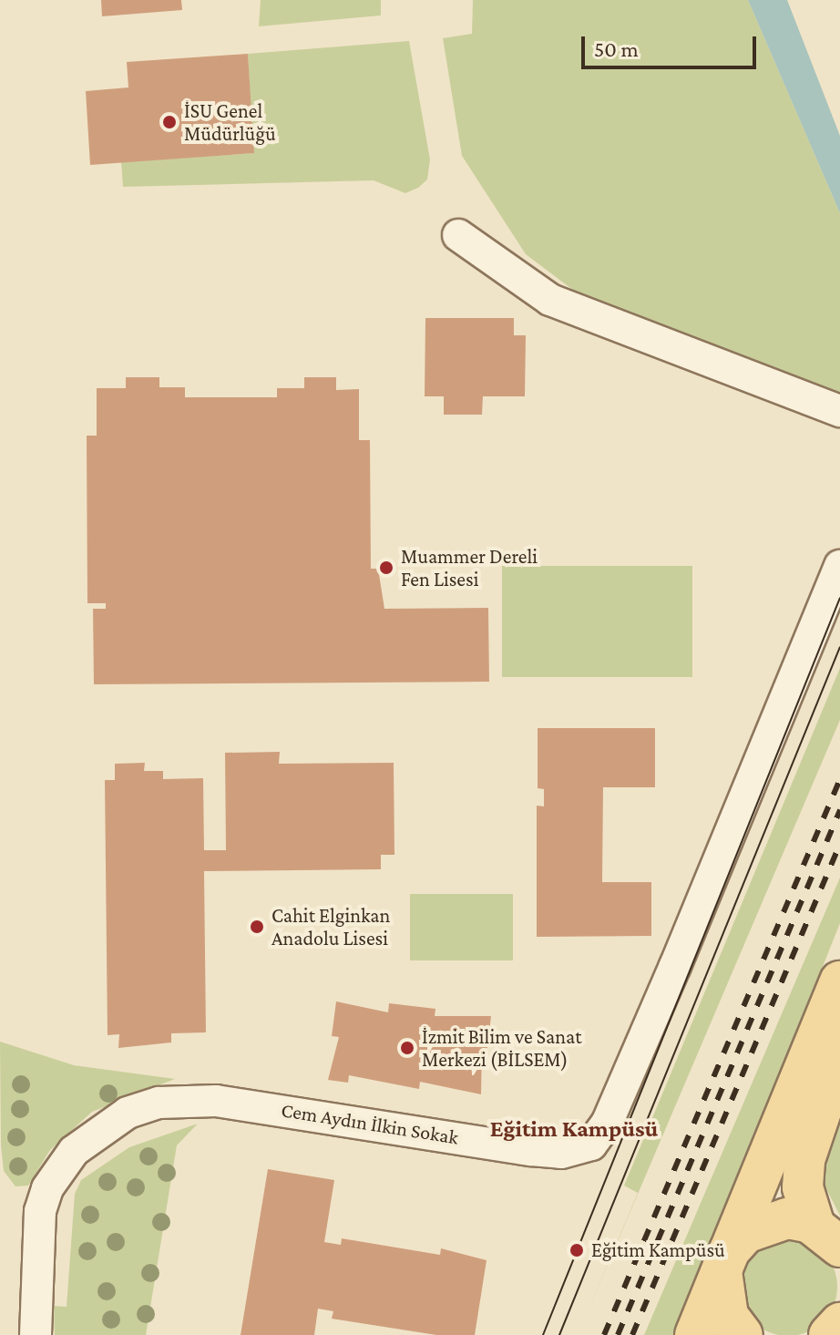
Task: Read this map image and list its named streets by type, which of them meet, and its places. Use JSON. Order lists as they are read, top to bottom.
{
  "streets": {
    "street": ["Cem Aydın İlkin Sokak"]
  },
  "districts": ["Eğitim Kampüsü"],
  "places": [
    "İSU Genel Müdürlüğü",
    "Muammer Dereli Fen Lisesi",
    "Cahit Elginkan Anadolu Lisesi",
    "İzmit Bilim ve Sanat Merkezi (BİLSEM)",
    "Eğitim Kampüsü"
  ],
  "scale_bar": "50 m"
}
